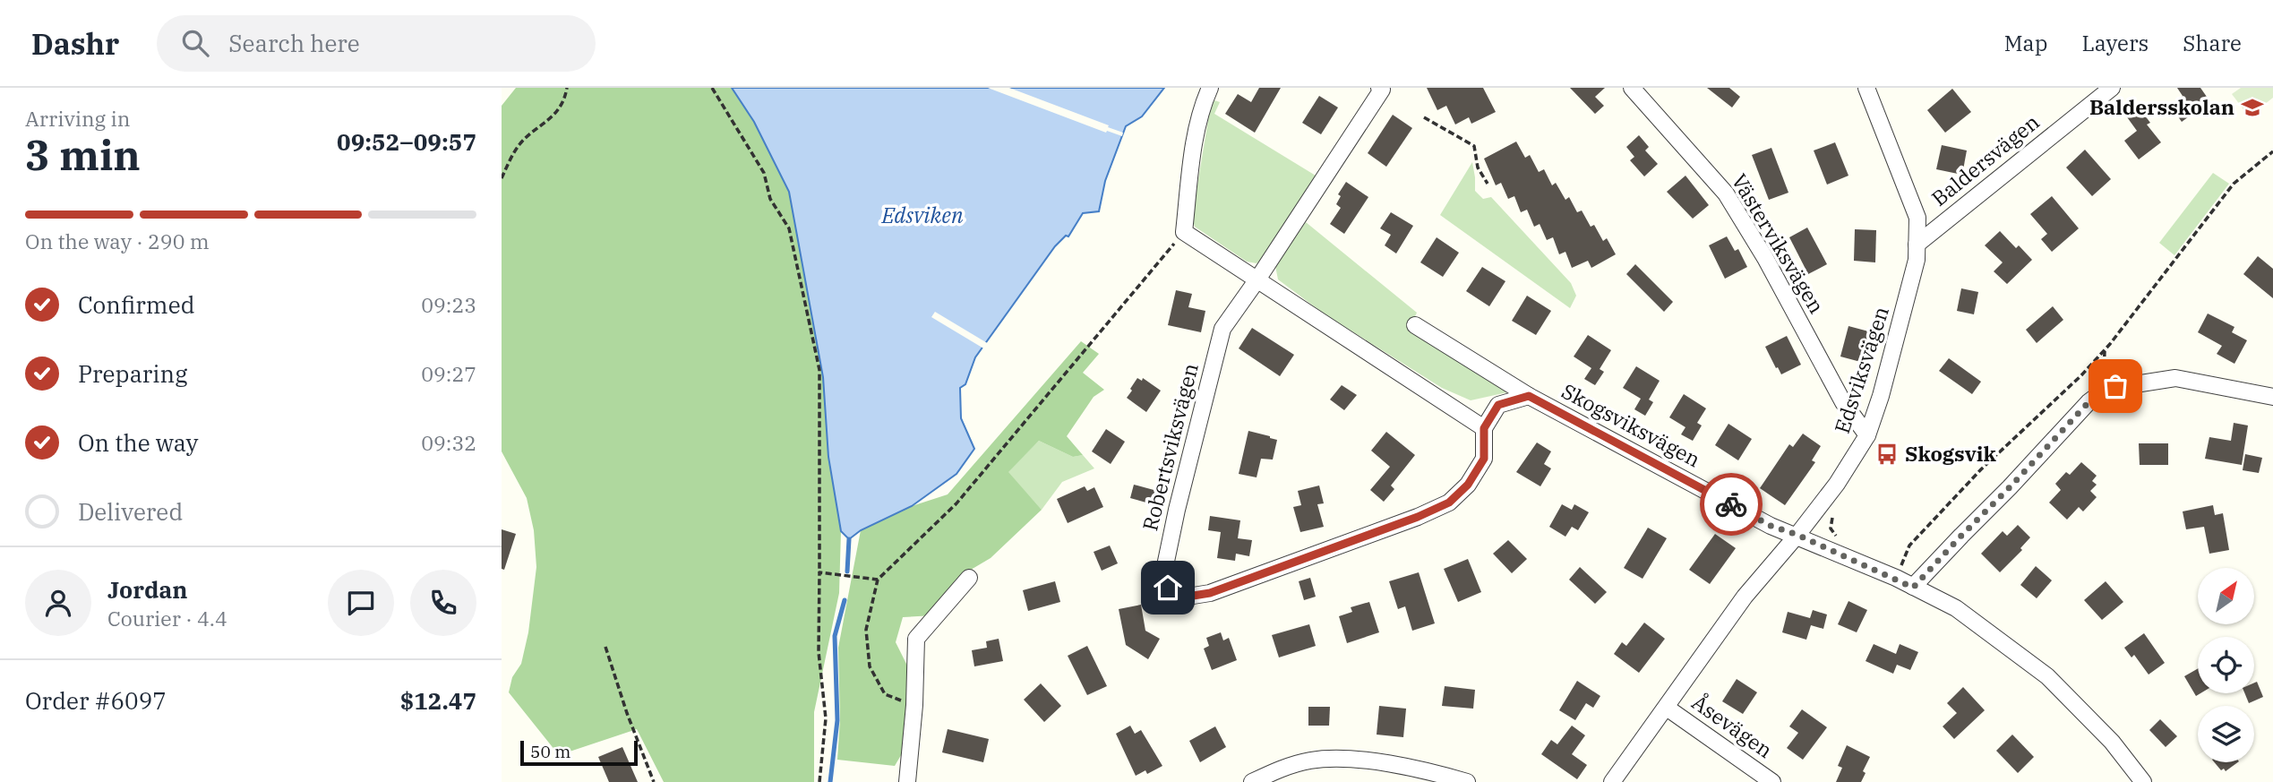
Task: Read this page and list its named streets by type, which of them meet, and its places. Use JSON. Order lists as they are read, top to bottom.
{
  "streets": {
    "street": [
      "Baldersvägen",
      "Västerviksvägen",
      "Edsviksvägen",
      "Skogsviksvägen",
      "Robertsviksvägen",
      "Åsevägen"
    ]
  },
  "crossings": [
    ["Baldersvägen", "Edsviksvägen"],
    ["Västerviksvägen", "Edsviksvägen"],
    ["Edsviksvägen", "Skogsviksvägen"],
    ["Edsviksvägen", "Åsevägen"],
    ["Skogsviksvägen", "Robertsviksvägen"]
  ],
  "water": ["Edsviken"],
  "places": {
    "school or university": ["Baldersskolan"],
    "bus stop": ["Skogsvik"]
  },
  "scale_bar": "50 m",
  "north": "top right",
  "page": {
    "header": "Dashr",
    "search": "Search here",
    "nav": ["Map", "Layers", "Share"],
    "heading": ["3 min", "Arriving in", "09:52–09:57"],
    "panel": [
      "Jordan",
      "Courier · 4.4",
      "Order #6097",
      "$12.47"
    ],
    "bar": "On the way · 290 m",
    "list": [
      ["Confirmed", "09:23"],
      ["Preparing", "09:27"],
      ["On the way", "09:32"],
      "Delivered"
    ],
    "scale": "50 m"
  }
}
